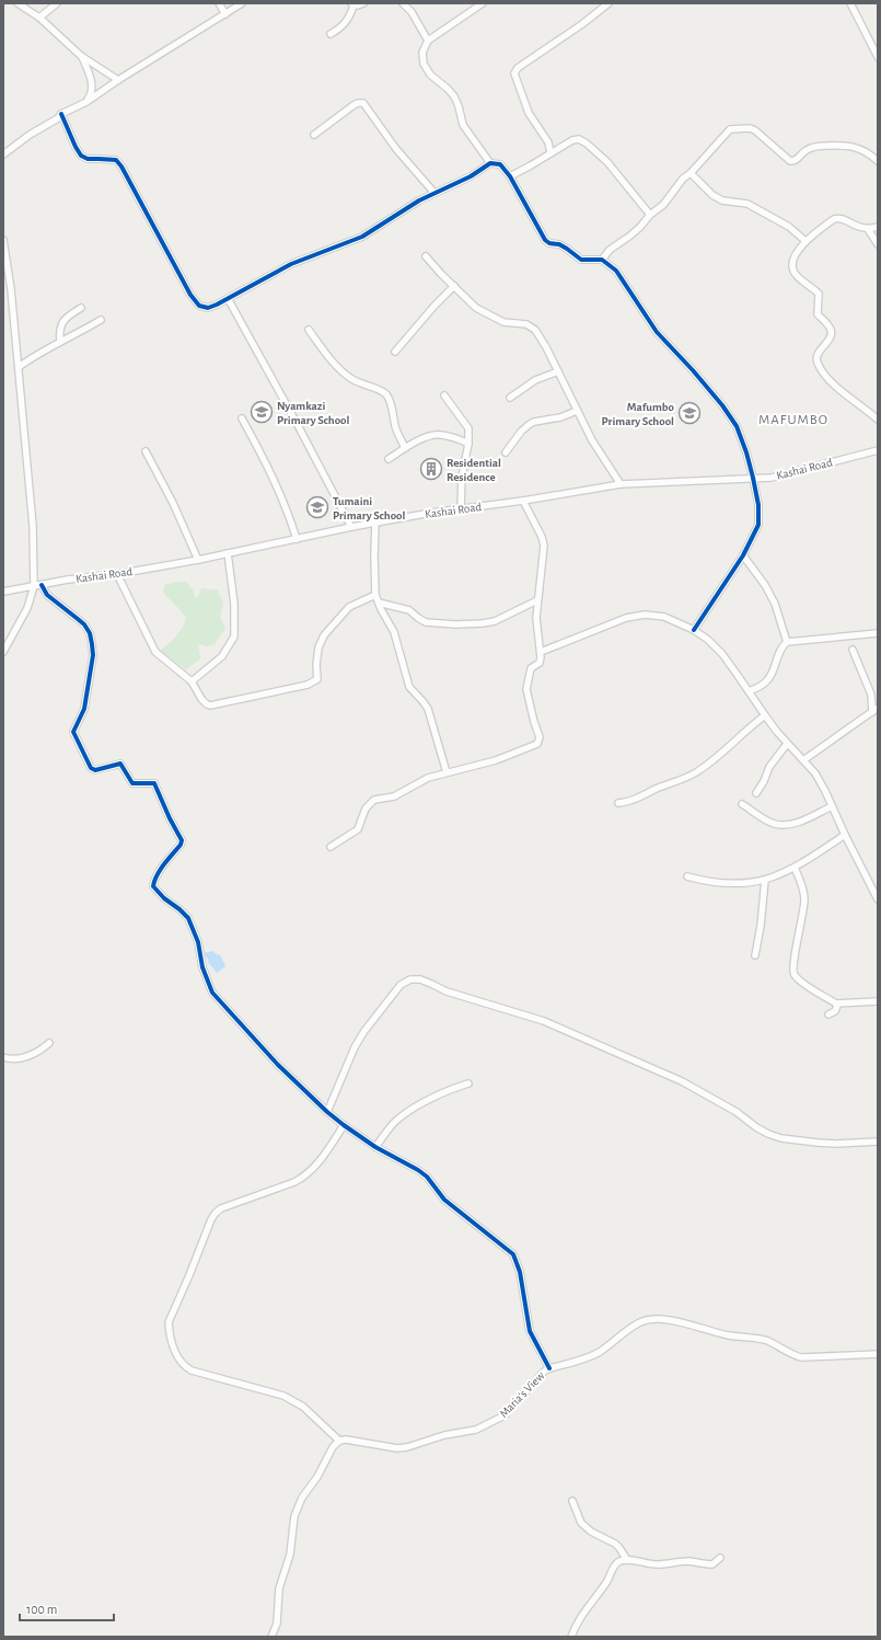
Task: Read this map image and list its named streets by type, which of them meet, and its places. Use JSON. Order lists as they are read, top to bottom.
{
  "streets": {
    "street": ["Kashai Road", "Maria's View"]
  },
  "districts": ["MAFUMBO"],
  "places": {
    "school or university": ["Nyamkazi Primary School", "Mafumbo Primary School", "Tumaini Primary School"],
    "building": ["Residential Residence"]
  },
  "scale_bar": "100 m"
}
